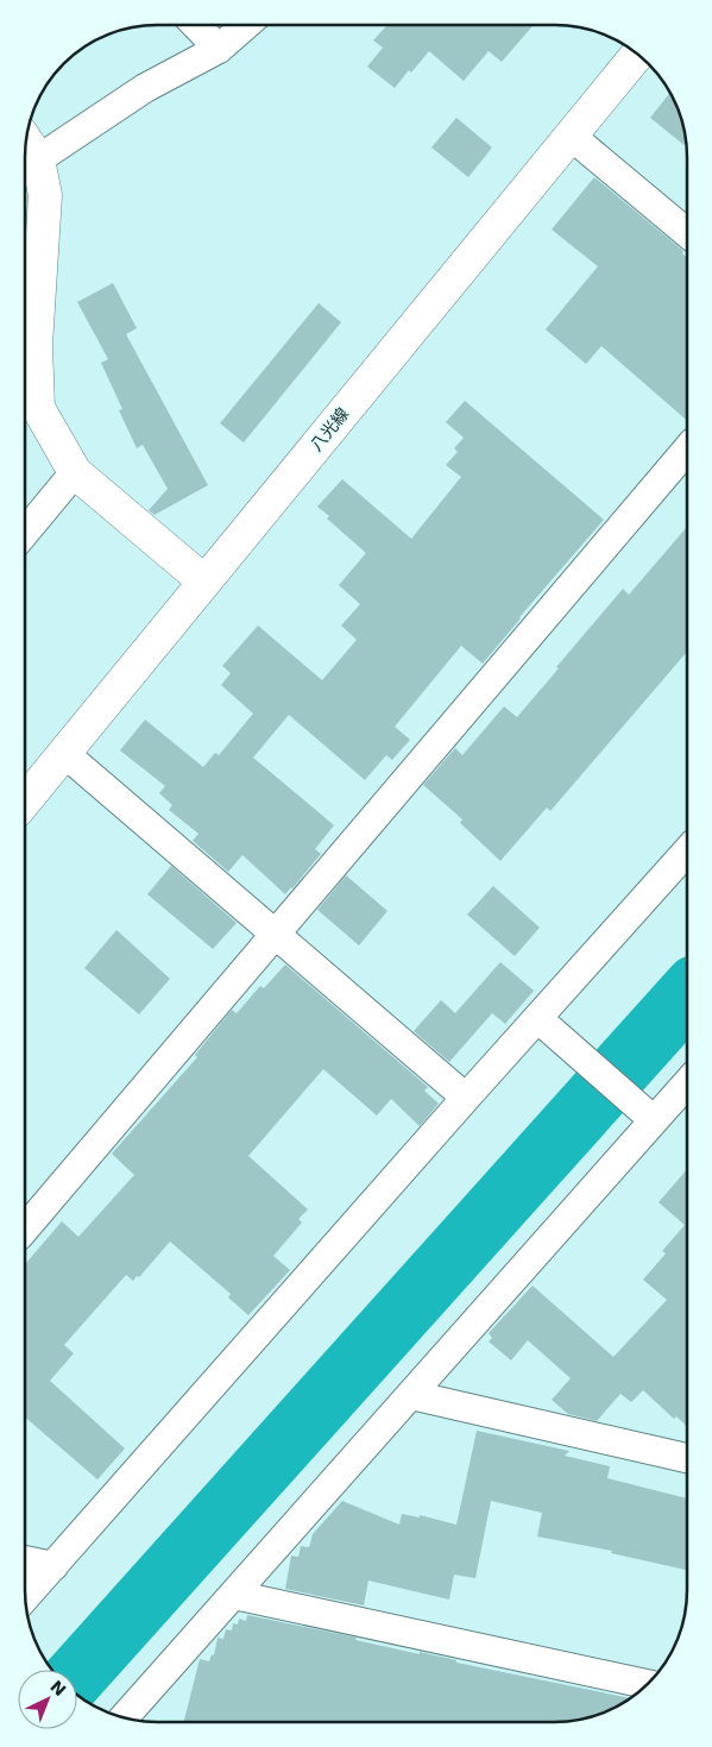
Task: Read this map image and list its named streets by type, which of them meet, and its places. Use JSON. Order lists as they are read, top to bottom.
{
  "streets": {
    "street": ["八光線"]
  },
  "north": "top right"
}
